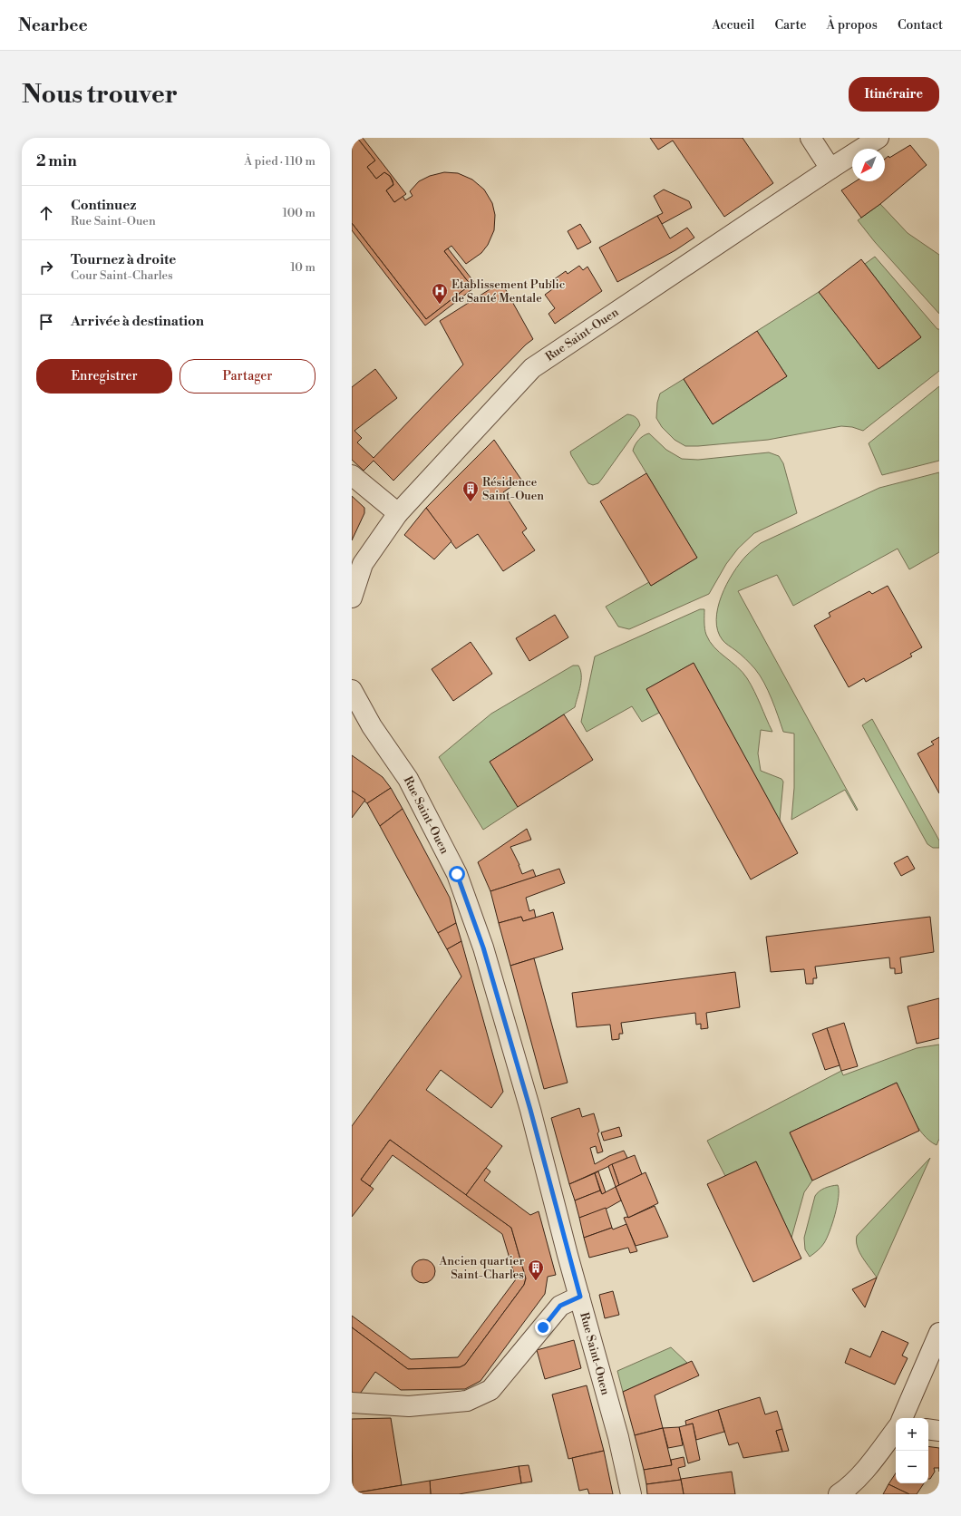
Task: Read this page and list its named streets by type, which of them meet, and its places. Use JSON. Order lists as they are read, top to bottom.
{
  "streets": {
    "street": ["Rue Saint-Ouen"]
  },
  "places": {
    "hospital": ["Etablissement Public de Santé Mentale"],
    "building": ["Résidence Saint-Ouen", "Ancien quartier Saint-Charles"]
  },
  "north": "bottom left",
  "page": {
    "header": "Nearbee",
    "nav": [
      "Accueil",
      "Carte",
      "À propos",
      "Contact"
    ],
    "buttons": [
      "Itinéraire",
      ["Enregistrer", "Partager"]
    ],
    "title": "Nous trouver",
    "heading": ["2 min", "À pied · 110 m"],
    "list": [
      ["Continuez", "Rue Saint-Ouen", "100 m"],
      ["Tournez à droite", "Cour Saint-Charles", "10 m"],
      "Arrivée à destination"
    ],
    "map_buttons": ["+", "−"]
  }
}
